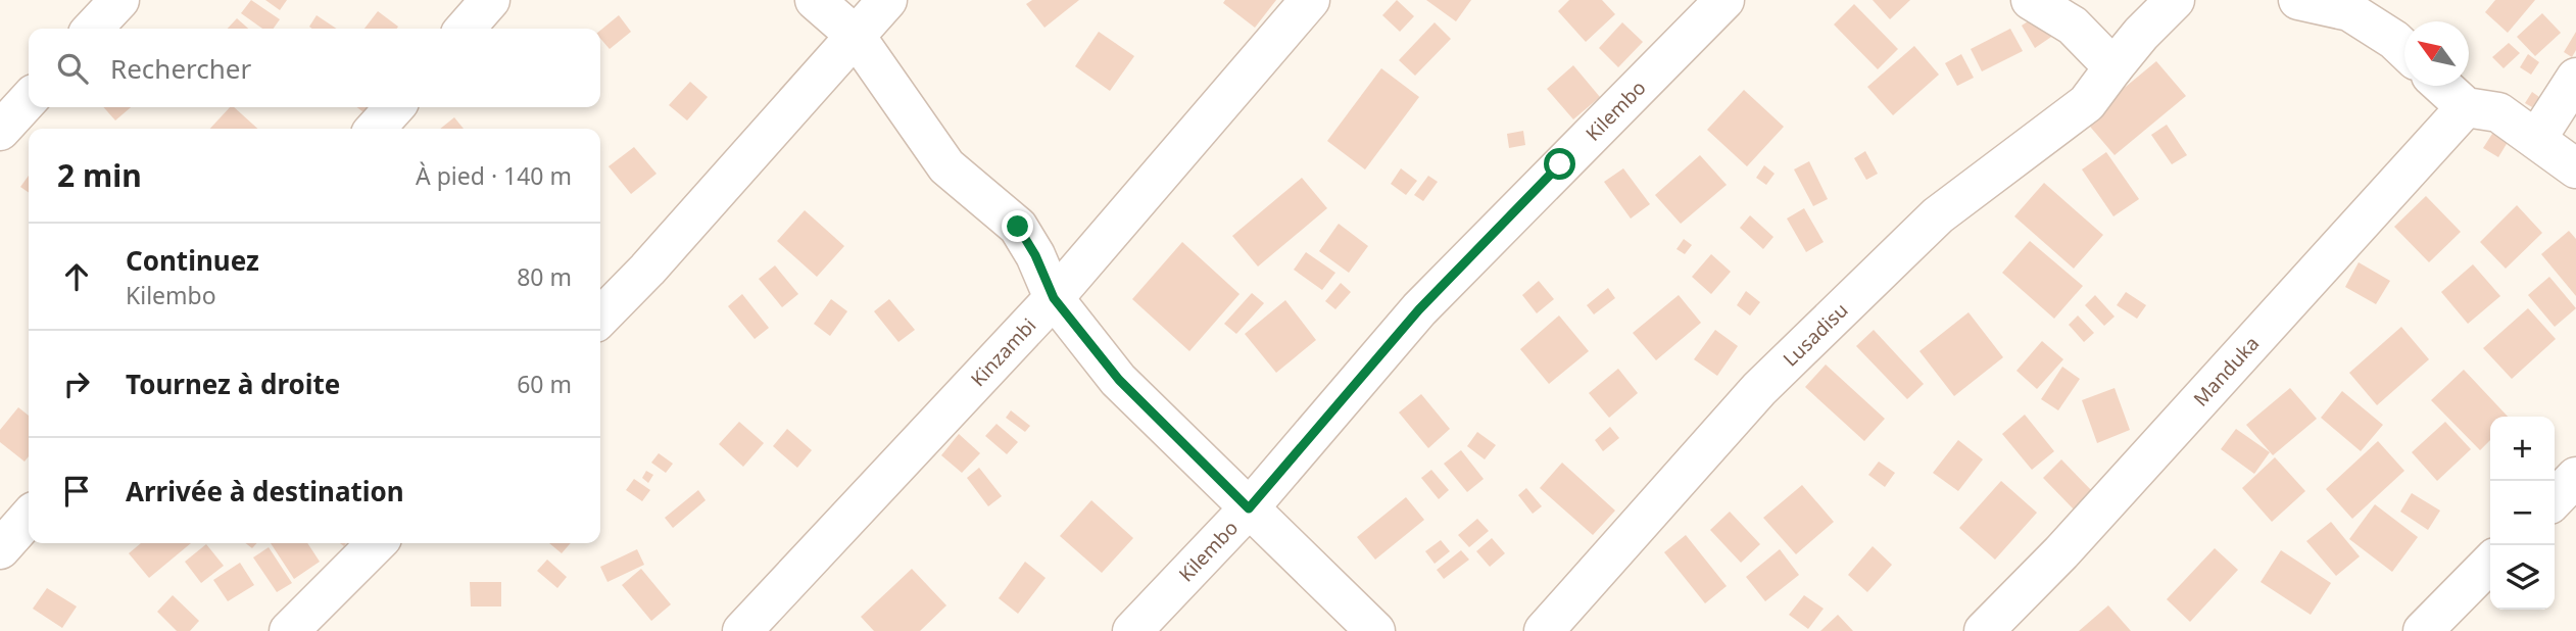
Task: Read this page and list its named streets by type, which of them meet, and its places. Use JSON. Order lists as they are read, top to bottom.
{
  "streets": {
    "street": [
      "Kilembo",
      "Lusadisu",
      "Kinzambi",
      "Manduka"
    ]
  },
  "north": "top left",
  "page": {
    "search": "Rechercher",
    "heading": ["2 min", "À pied · 140 m"],
    "list": [
      ["Continuez", "Kilembo", "80 m"],
      ["Tournez à droite", "60 m"],
      "Arrivée à destination"
    ],
    "map_buttons": ["+", "−"]
  }
}
